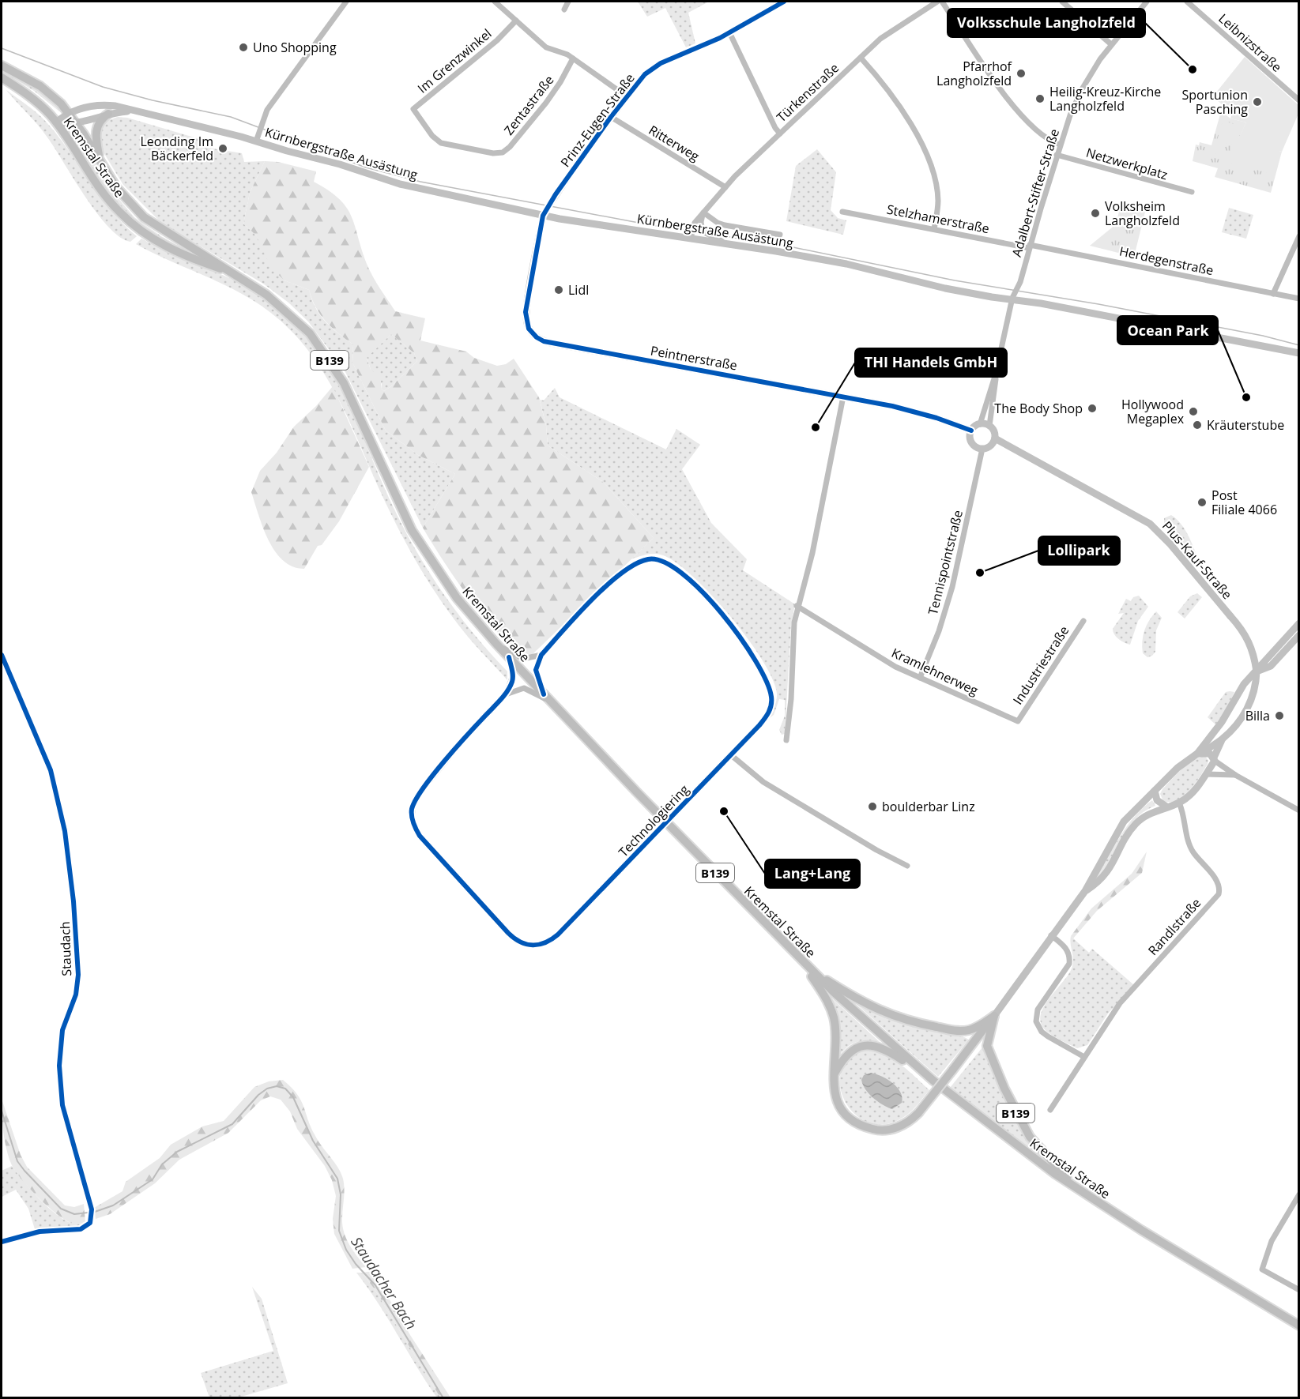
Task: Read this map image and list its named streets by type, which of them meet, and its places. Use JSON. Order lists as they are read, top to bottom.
{
  "streets": {
    "main road": ["Kremstal Straße", "B139"],
    "street": [
      "Leibnizstraße",
      "Im Grenzwinkel",
      "Türkenstraße",
      "Zentastraße",
      "Prinz-Eugen-Straße",
      "Ritterweg",
      "Kürnbergstraße Ausästung",
      "Netzwerkplatz",
      "Adalbert-Stifter-Straße",
      "Stelzhamerstraße",
      "Herdegenstraße",
      "Peintnerstraße",
      "Plus-Kauf-Straße",
      "Tennispointstraße",
      "Industriestraße",
      "Kramlehnerweg",
      "Technologiering",
      "Randlstraße",
      "Staudach"
    ]
  },
  "crossings": [
    ["Im Grenzwinkel", "Zentastraße"],
    ["Türkenstraße", "Ritterweg"],
    ["Türkenstraße", "Kürnbergstraße Ausästung"],
    ["Prinz-Eugen-Straße", "Ritterweg"],
    ["Prinz-Eugen-Straße", "Kürnbergstraße Ausästung"],
    ["Prinz-Eugen-Straße", "Peintnerstraße"],
    ["Kürnbergstraße Ausästung", "Kremstal Straße"],
    ["Kürnbergstraße Ausästung", "Adalbert-Stifter-Straße"],
    ["Kürnbergstraße Ausästung", "Peintnerstraße"],
    ["Kürnbergstraße Ausästung", "B139"],
    ["Kremstal Straße", "B139"],
    ["Kremstal Straße", "Technologiering"],
    ["Netzwerkplatz", "Adalbert-Stifter-Straße"],
    ["Adalbert-Stifter-Straße", "Stelzhamerstraße"],
    ["Adalbert-Stifter-Straße", "Herdegenstraße"],
    ["Stelzhamerstraße", "Herdegenstraße"],
    ["Peintnerstraße", "Plus-Kauf-Straße"],
    ["Peintnerstraße", "Tennispointstraße"],
    ["Plus-Kauf-Straße", "Tennispointstraße"],
    ["Tennispointstraße", "Kramlehnerweg"],
    ["Industriestraße", "Kramlehnerweg"]
  ],
  "water": ["Staudacher Bach"],
  "places": [
    "Uno Shopping",
    "Volksschule Langholzfeld",
    "Pfarrhof Langholzfeld",
    "Heilig-Kreuz-Kirche Langholzfeld",
    "Sportunion Pasching",
    "Leonding Im Bäckerfeld",
    "Volksheim Langholzfeld",
    "Lidl",
    "Ocean Park",
    "The Body Shop",
    "Hollywood Megaplex",
    "Kräuterstube",
    "THI Handels GmbH",
    "Post Filiale 4066",
    "Lollipark",
    "Billa",
    "boulderbar Linz",
    "Lang+Lang"
  ]
}
